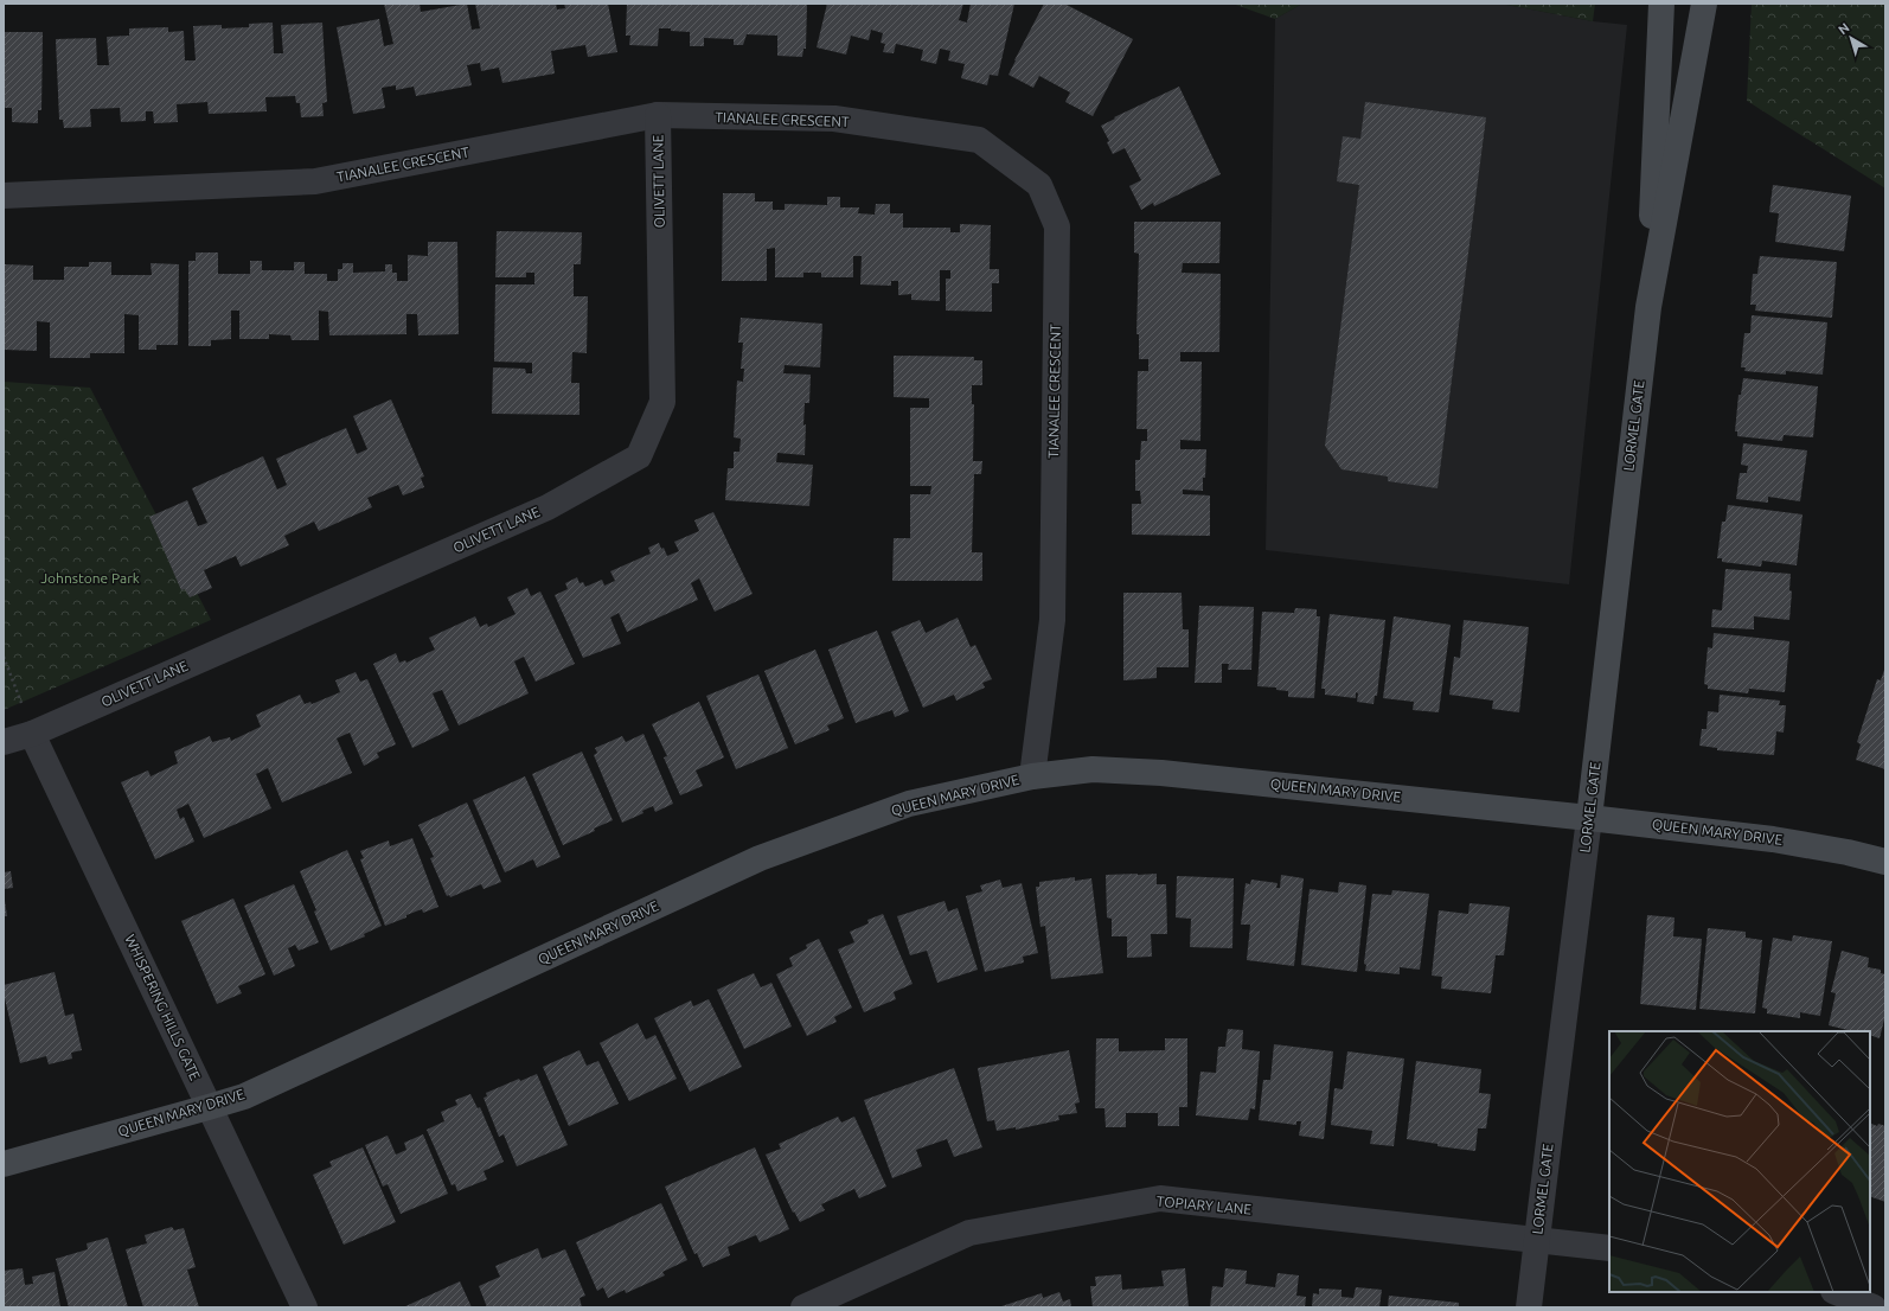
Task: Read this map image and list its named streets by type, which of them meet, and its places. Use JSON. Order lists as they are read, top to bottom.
{
  "streets": {
    "street": [
      "TIANALEE CRESCENT",
      "OLIVETT LANE",
      "LORMEL GATE",
      "QUEEN MARY DRIVE",
      "WHISPERING HILLS GATE",
      "TOPIARY LANE"
    ]
  },
  "crossings": [
    ["TIANALEE CRESCENT", "OLIVETT LANE"],
    ["TIANALEE CRESCENT", "QUEEN MARY DRIVE"],
    ["OLIVETT LANE", "WHISPERING HILLS GATE"],
    ["LORMEL GATE", "QUEEN MARY DRIVE"],
    ["LORMEL GATE", "TOPIARY LANE"],
    ["QUEEN MARY DRIVE", "WHISPERING HILLS GATE"]
  ],
  "parks": ["Johnstone Park"],
  "north": "top left"
}
